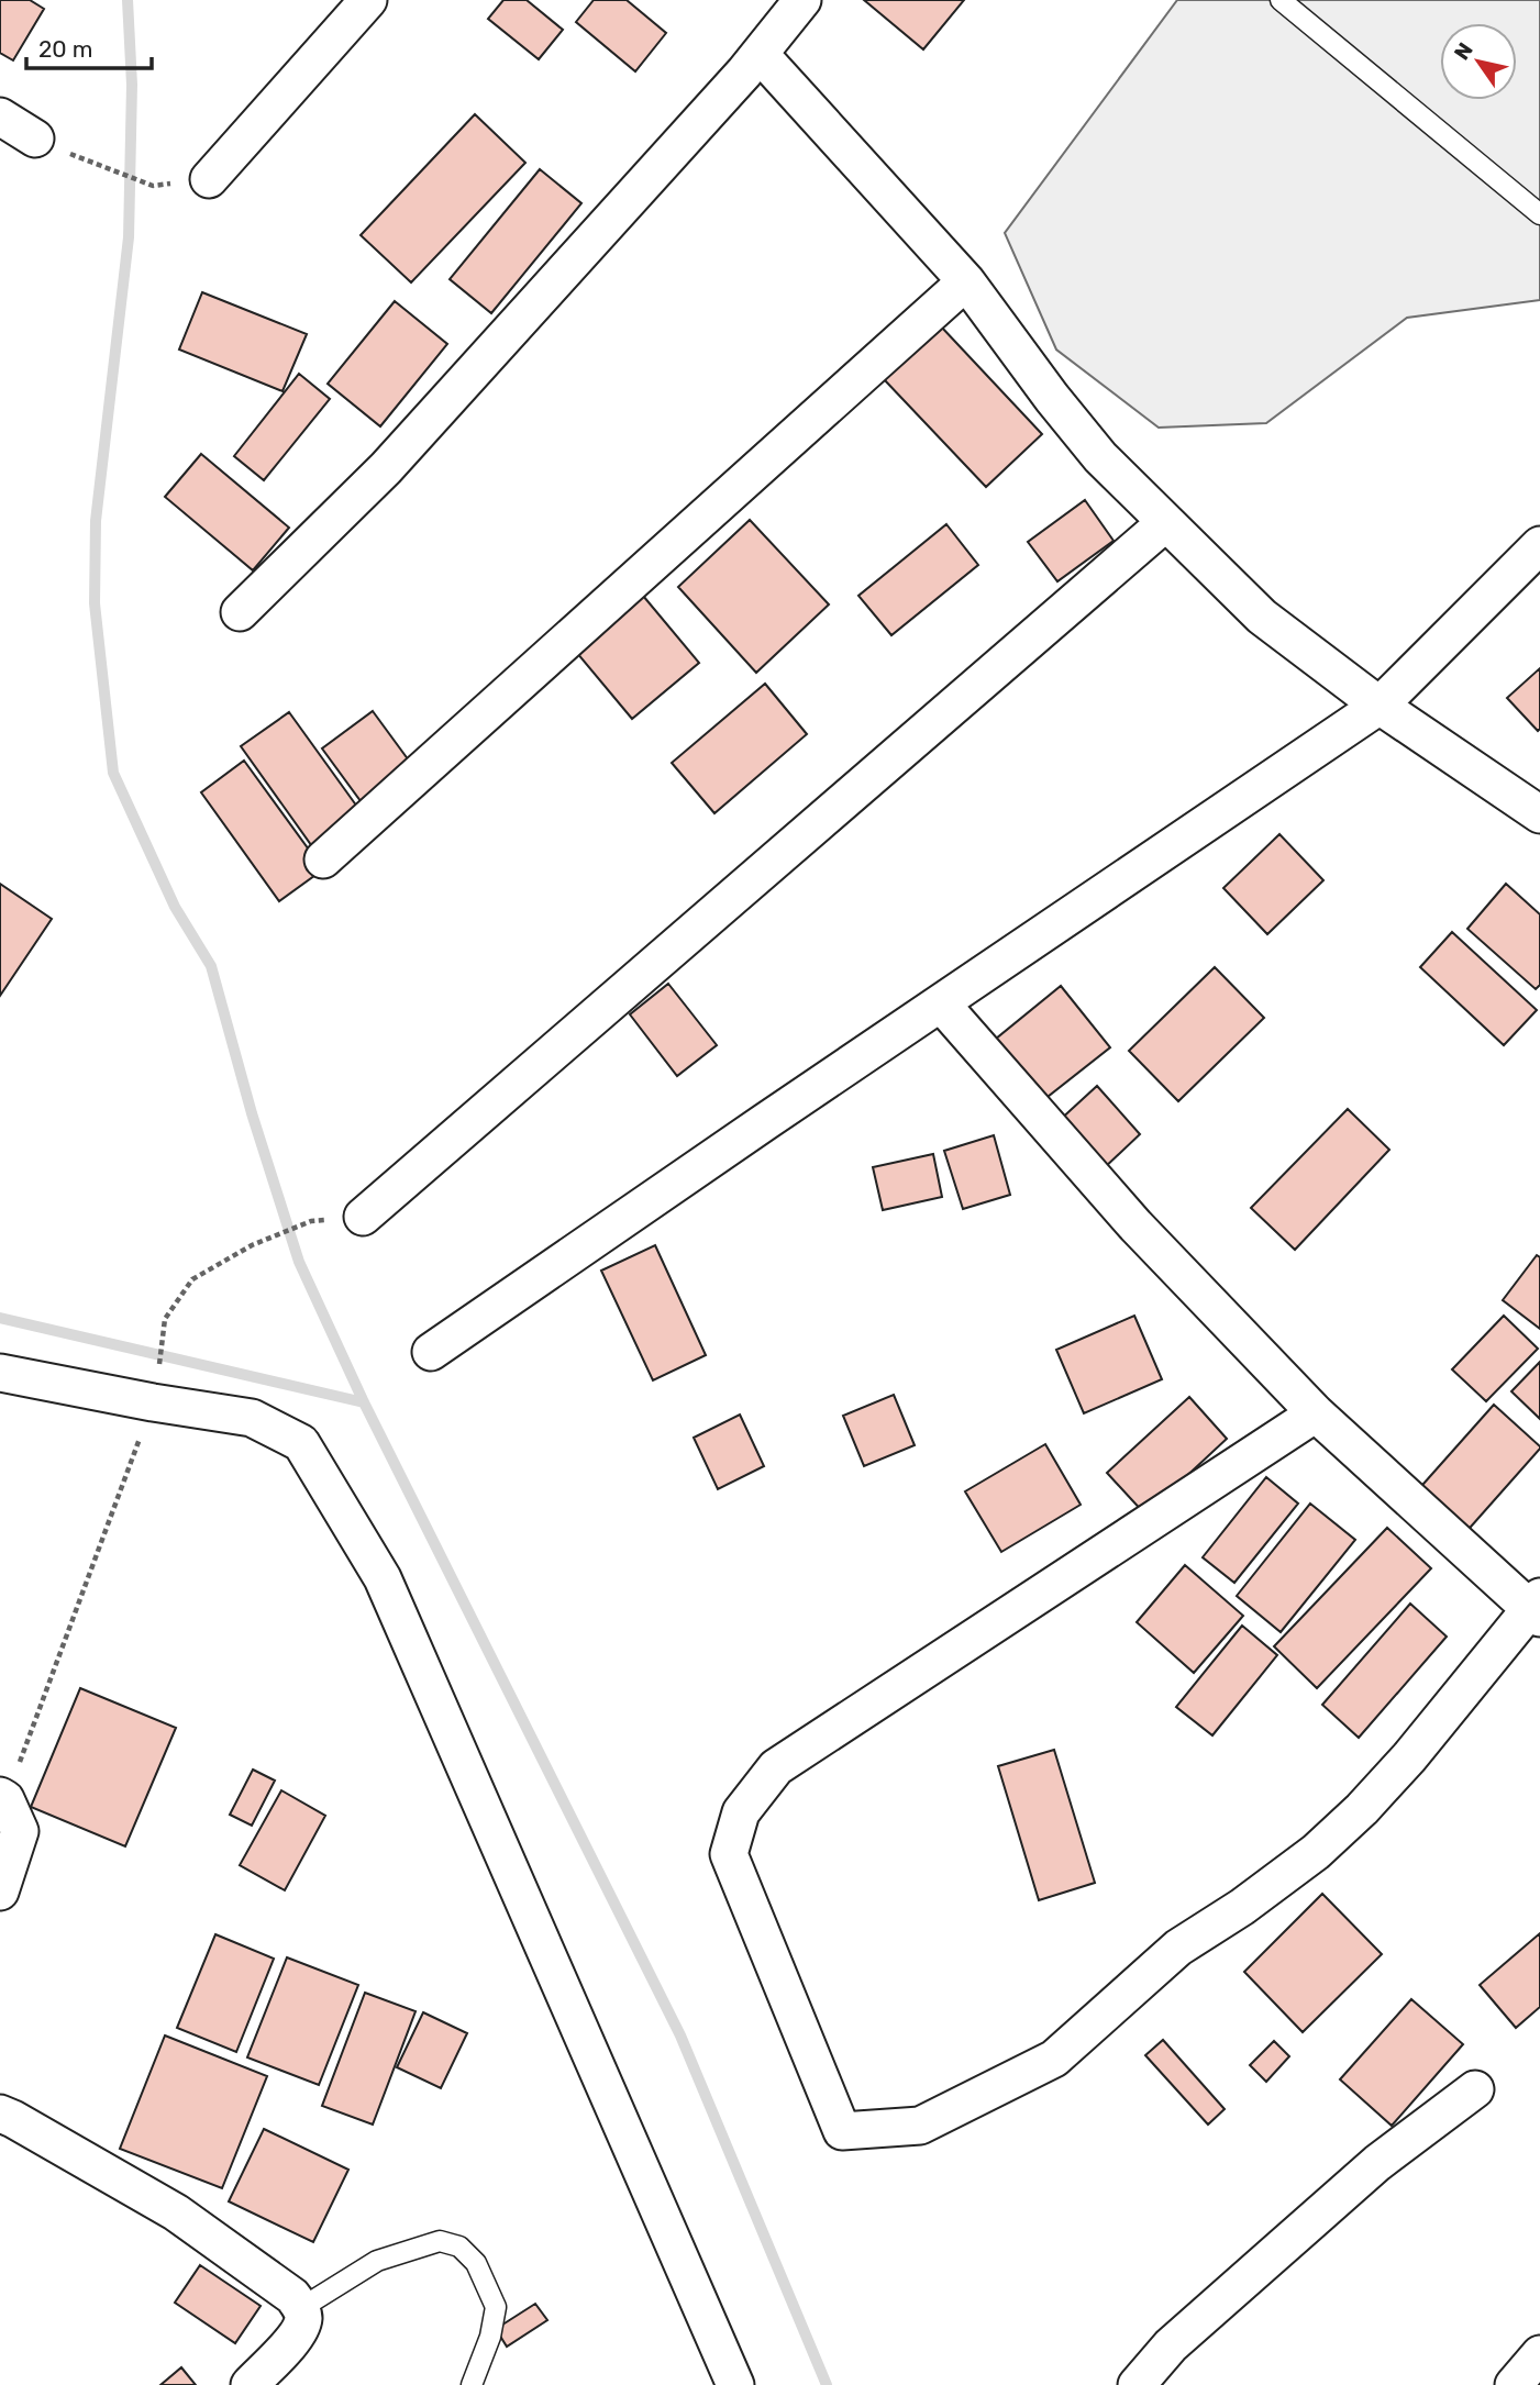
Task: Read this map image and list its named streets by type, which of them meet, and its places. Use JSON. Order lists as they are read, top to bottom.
{
  "scale_bar": "20 m",
  "north": "top left"
}
